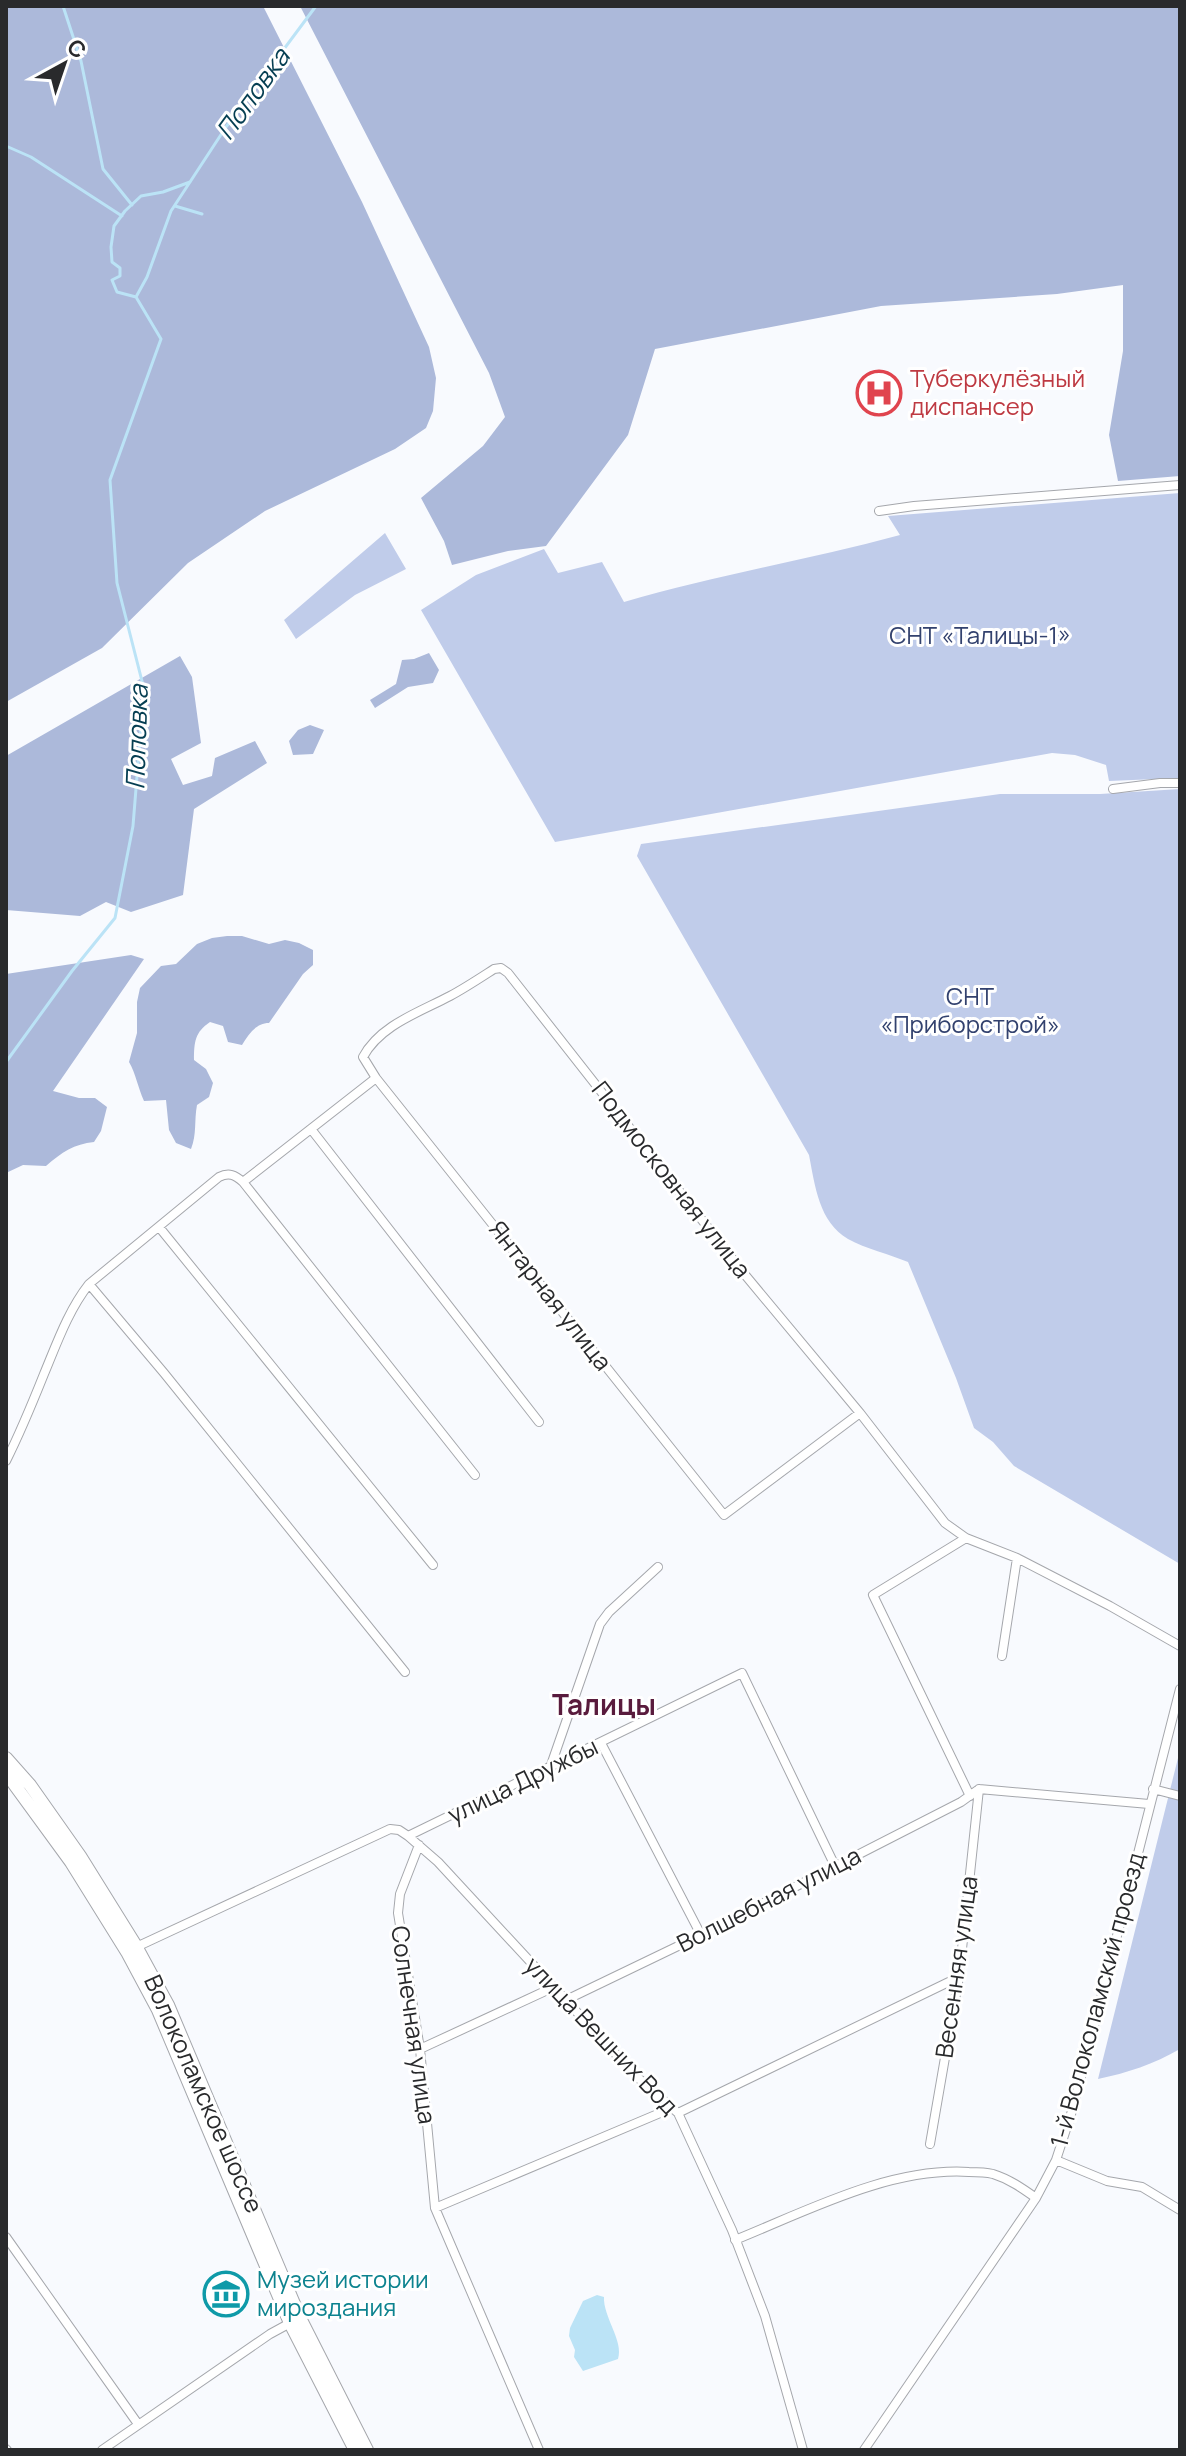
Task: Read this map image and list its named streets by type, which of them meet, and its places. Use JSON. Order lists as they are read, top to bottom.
{
  "streets": {
    "main road": ["Волоколамское шоссе"],
    "street": [
      "Подмосковная улица",
      "Янтарная улица",
      "улица Дружбы",
      "Волшебная улица",
      "Весенняя улица",
      "1-й Волоколамский проезд",
      "Солнечная улица",
      "улица Вешних Вод"
    ]
  },
  "crossings": [
    ["Подмосковная улица", "Янтарная улица"],
    ["улица Дружбы", "Волшебная улица"],
    ["улица Дружбы", "улица Вешних Вод"],
    ["Волшебная улица", "Весенняя улица"],
    ["Волшебная улица", "улица Вешних Вод"],
    ["Солнечная улица", "улица Вешних Вод"]
  ],
  "districts": ["Талицы"],
  "water": ["Поповка"],
  "parks": ["СНТ «Талицы-1»", "СНТ «Приборстрой»"],
  "places": {
    "hospital": ["Туберкулёзный диспансер"],
    "museum": ["Музей истории мироздания"]
  },
  "north": "top right"
}
